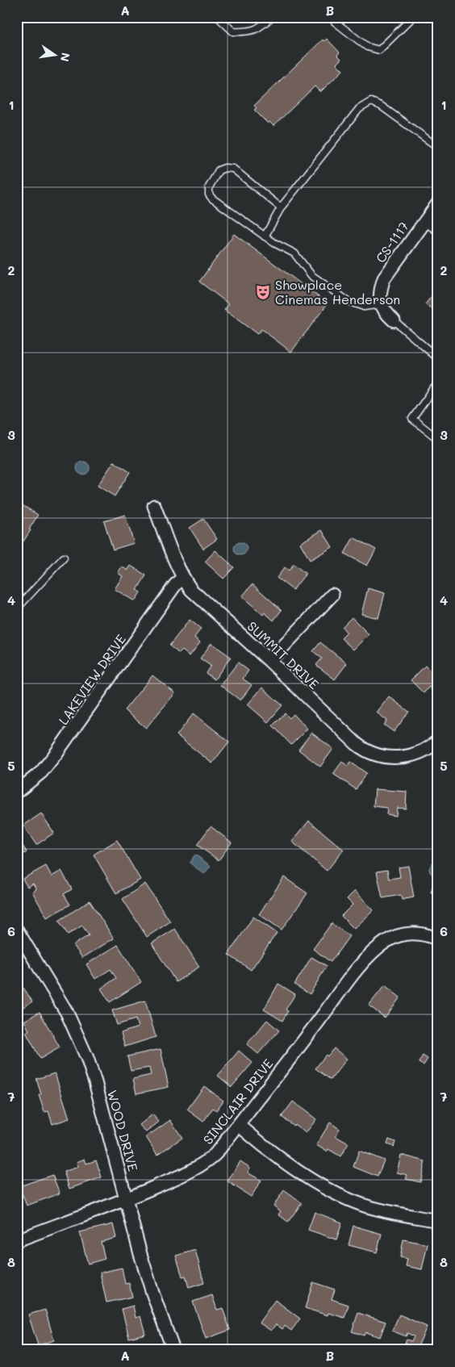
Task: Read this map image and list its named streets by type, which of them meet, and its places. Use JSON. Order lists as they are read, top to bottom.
{
  "streets": {
    "street": [
      "CS-1117",
      "SUMMIT DRIVE",
      "LAKEVIEW DRIVE",
      "SINCLAIR DRIVE",
      "WOOD DRIVE"
    ]
  },
  "crossings": [
    ["SUMMIT DRIVE", "LAKEVIEW DRIVE"],
    ["SINCLAIR DRIVE", "WOOD DRIVE"]
  ],
  "places": {
    "theatre": ["Showplace Cinemas Henderson"]
  },
  "north": "right",
  "grid": {
    "columns": ["A", "B"],
    "rows": [
      "1",
      "2",
      "3",
      "4",
      "5",
      "6",
      "7",
      "8"
    ]
  }
}
